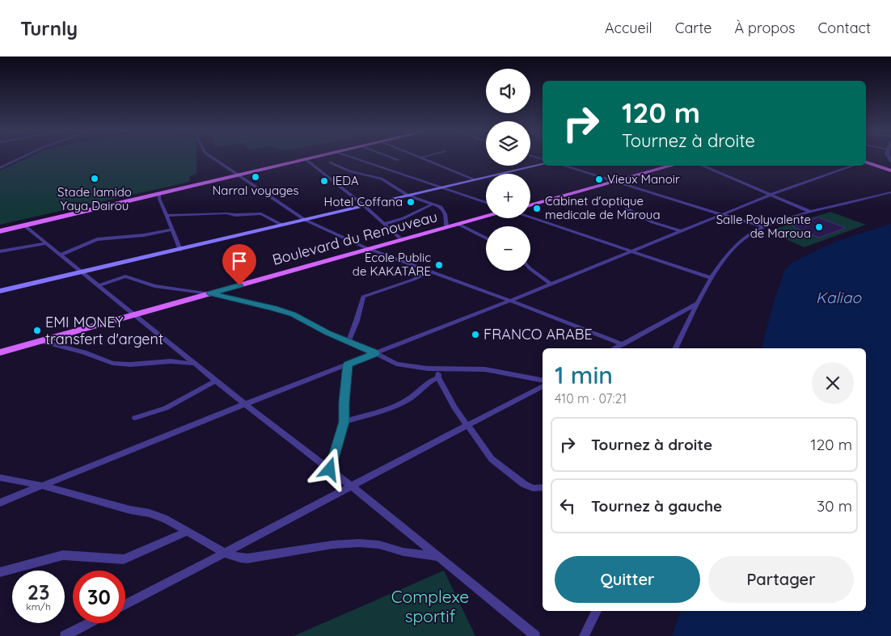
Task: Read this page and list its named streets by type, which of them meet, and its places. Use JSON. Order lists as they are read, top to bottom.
{
  "streets": {
    "main road": ["Boulevard du Renouveau"]
  },
  "water": ["Kaliao"],
  "parks": ["Complexe sportif"],
  "places": [
    "Narral voyages",
    "Stade lamido Yaya Dairou",
    "Vieux Manoir",
    "IEDA",
    "Hotel Coffana",
    "Cabinet d'optique medicale de Maroua",
    "Salle Polyvalente de Maroua",
    "Ecole Public de KAKATARE",
    "EMI MONEY transfert d'argent",
    "FRANCO ARABE"
  ],
  "page": {
    "header": "Turnly",
    "nav": [
      "Accueil",
      "Carte",
      "À propos",
      "Contact"
    ],
    "map_buttons": ["+", "−"],
    "turn": ["120 m", "Tournez à droite"],
    "heading": ["1 min", "410 m · 07:21"],
    "list": [
      {
        "name": "Tournez à droite",
        "value": "120 m"
      },
      {
        "name": "Tournez à gauche",
        "value": "30 m"
      }
    ],
    "buttons": ["Quitter", "Partager"],
    "speed": "23 km/h",
    "limit": "30"
  }
}
